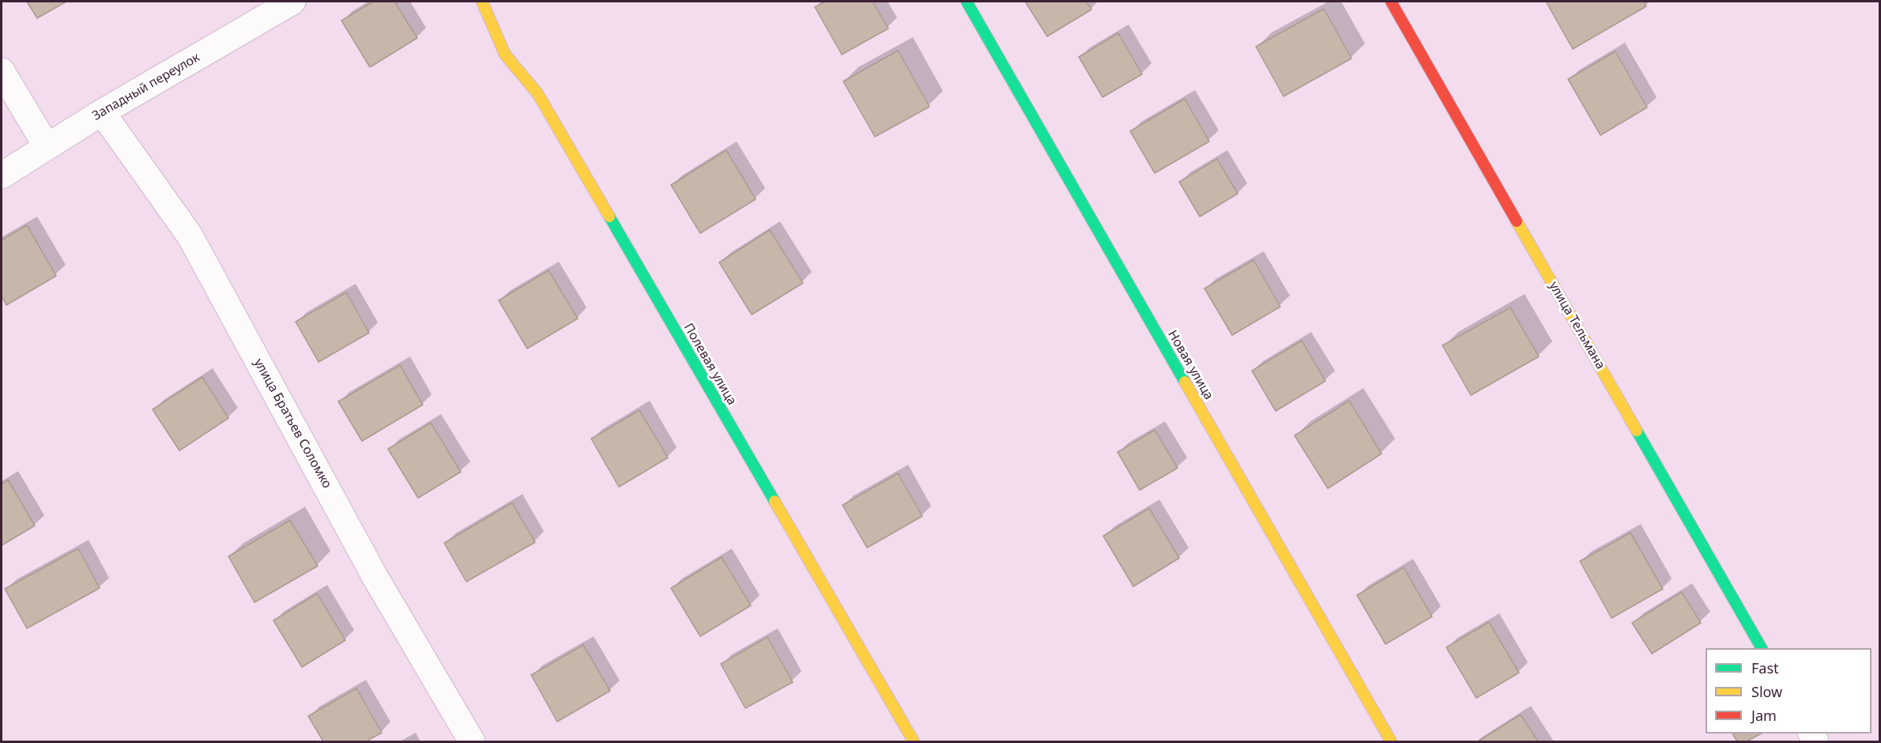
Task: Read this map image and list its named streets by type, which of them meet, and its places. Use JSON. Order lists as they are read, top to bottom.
{
  "streets": {
    "street": [
      "Западный переулок",
      "улица Тельмана",
      "Полевая улица",
      "Новая улица",
      "улица Братьев Соломко"
    ]
  },
  "crossings": [
    ["Западный переулок", "улица Братьев Соломко"]
  ],
  "legend": ["Fast", "Slow", "Jam"]
}
